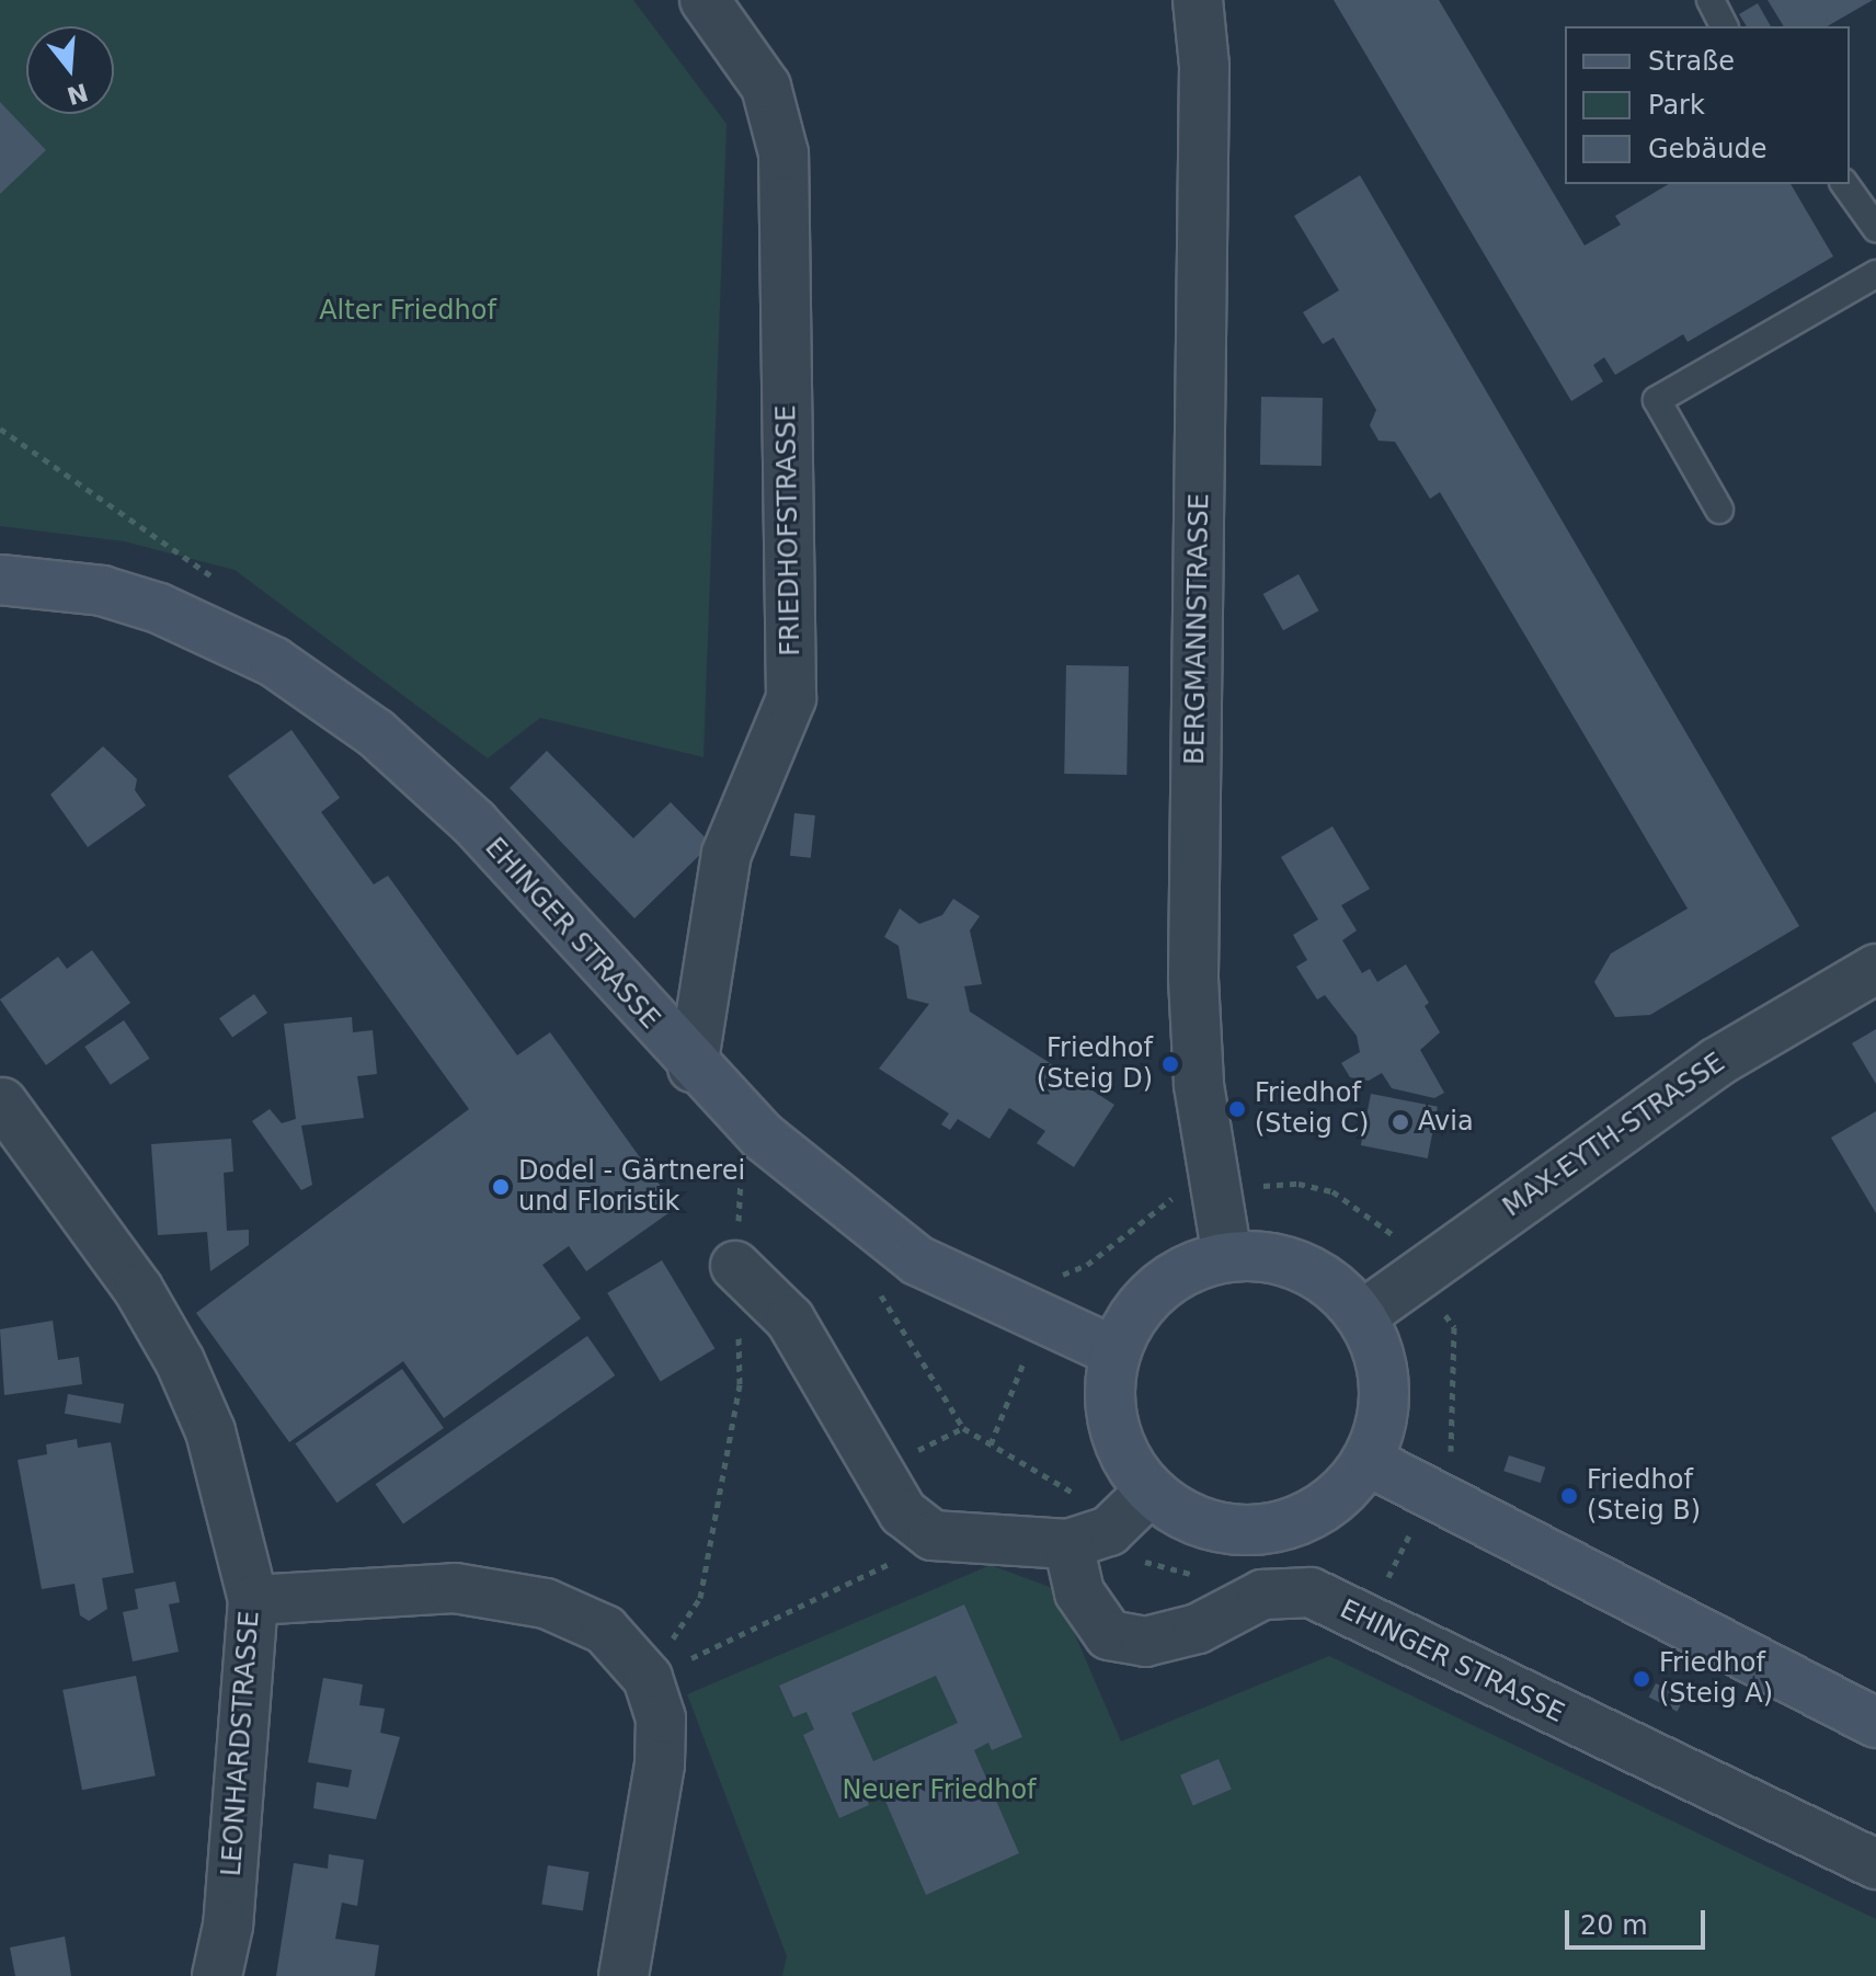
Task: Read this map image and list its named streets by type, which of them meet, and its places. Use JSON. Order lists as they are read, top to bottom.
{
  "streets": {
    "main road": ["EHINGER STRASSE"],
    "street": [
      "FRIEDHOFSTRASSE",
      "BERGMANNSTRASSE",
      "MAX-EYTH-STRASSE",
      "LEONHARDSTRASSE"
    ]
  },
  "crossings": [
    ["FRIEDHOFSTRASSE", "EHINGER STRASSE"],
    ["BERGMANNSTRASSE", "EHINGER STRASSE"],
    ["BERGMANNSTRASSE", "MAX-EYTH-STRASSE"],
    ["EHINGER STRASSE", "MAX-EYTH-STRASSE"]
  ],
  "parks": ["Alter Friedhof", "Neuer Friedhof"],
  "places": [
    "Friedhof (Steig D)",
    "Friedhof (Steig C)",
    "Avia",
    "Dodel - Gärtnerei und Floristik",
    "Friedhof (Steig B)",
    "Friedhof (Steig A)"
  ],
  "legend": ["Straße", "Park", "Gebäude"],
  "scale_bar": "20 m",
  "north": "bottom"
}
